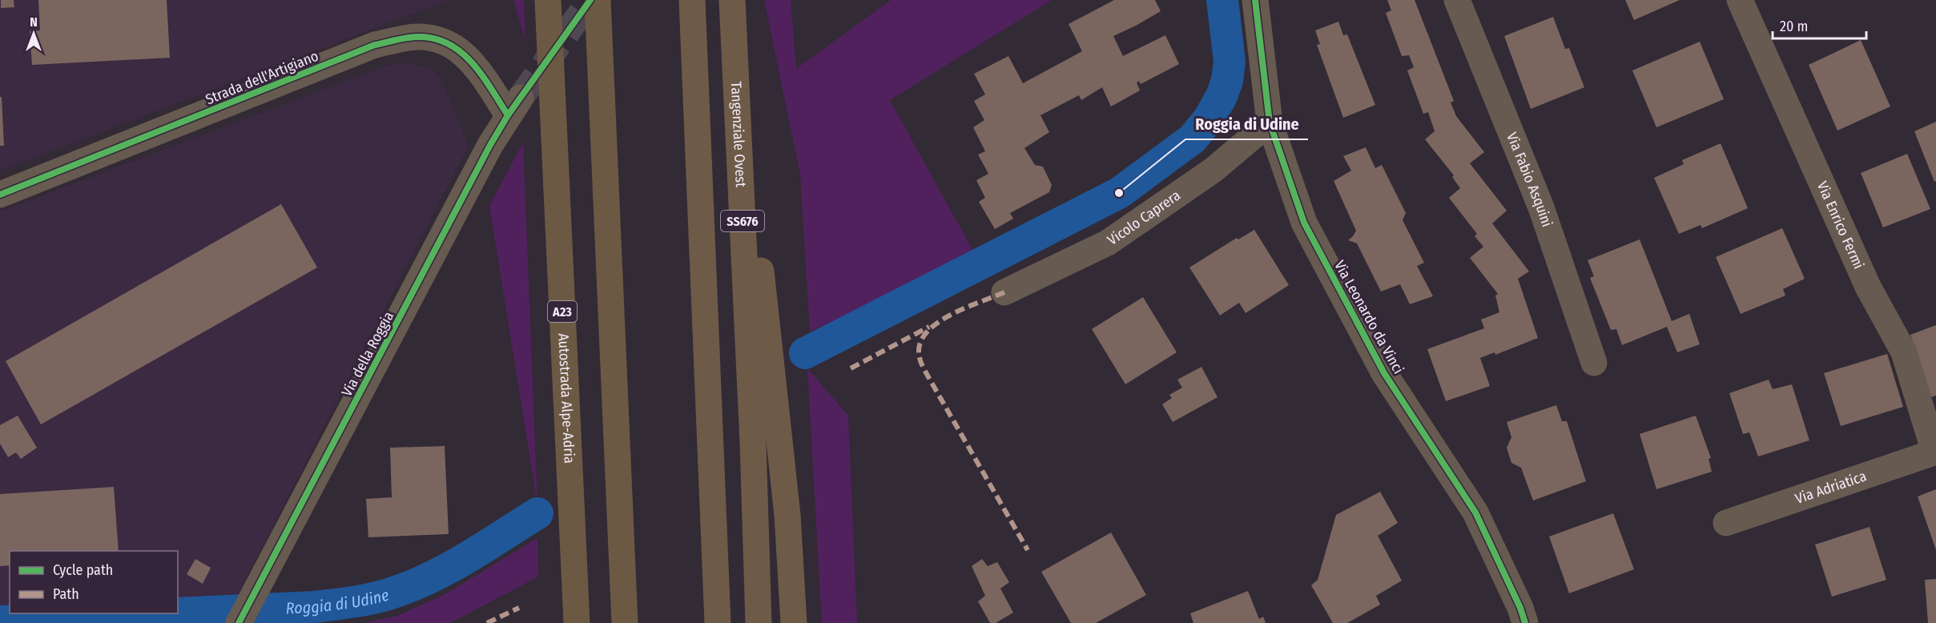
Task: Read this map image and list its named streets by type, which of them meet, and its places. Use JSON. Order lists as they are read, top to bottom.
{
  "streets": {
    "highway": [
      "Tangenziale Ovest",
      "SS676",
      "A23",
      "Autostrada Alpe-Adria"
    ],
    "street": [
      "Strada dell'Artigiano",
      "Via Fabio Asquini",
      "Vicolo Caprera",
      "Via Enrico Fermi",
      "Via Leonardo da Vinci",
      "Via della Roggia",
      "Via Adriatica"
    ]
  },
  "crossings": [
    ["Strada dell'Artigiano", "Via della Roggia"],
    ["Vicolo Caprera", "Via Leonardo da Vinci"],
    ["Via Enrico Fermi", "Via Adriatica"]
  ],
  "water": ["Roggia di Udine"],
  "places": ["Roggia di Udine"],
  "legend": ["Cycle path", "Path"],
  "scale_bar": "20 m",
  "north": "top"
}
